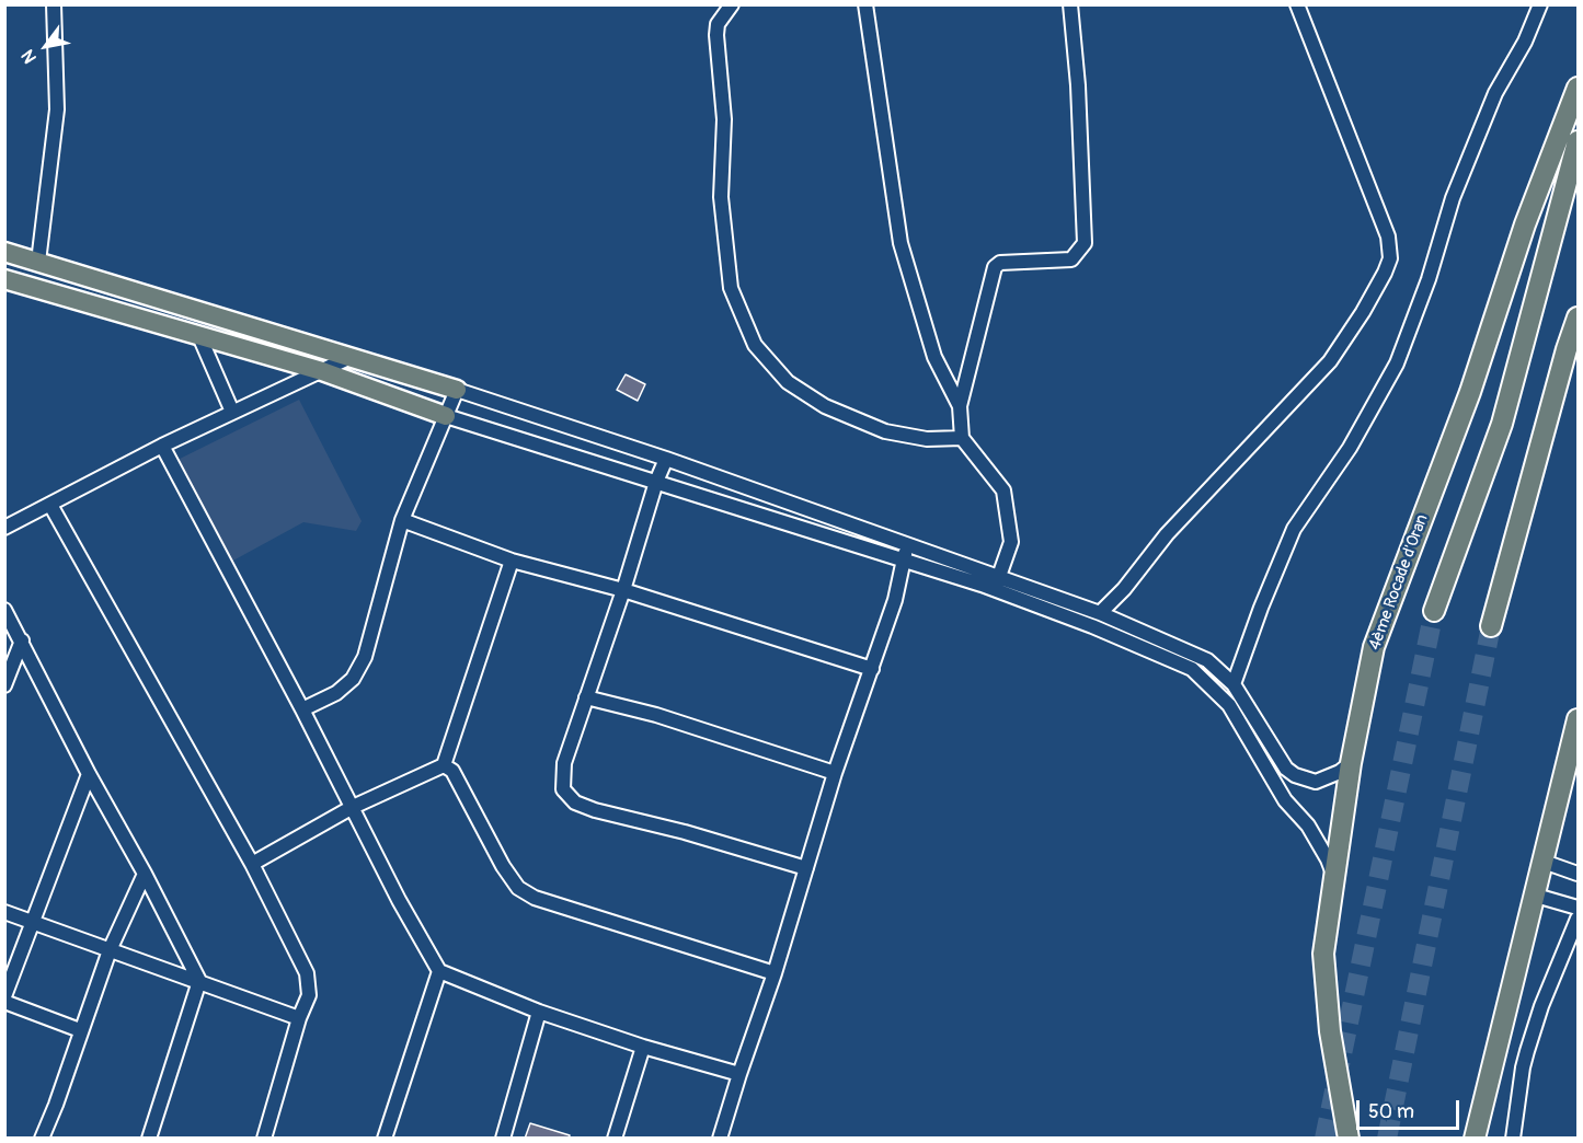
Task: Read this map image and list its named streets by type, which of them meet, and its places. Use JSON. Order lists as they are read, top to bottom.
{
  "streets": {
    "highway": ["4ème Rocade d'Oran"]
  },
  "scale_bar": "50 m",
  "north": "bottom left"
}
